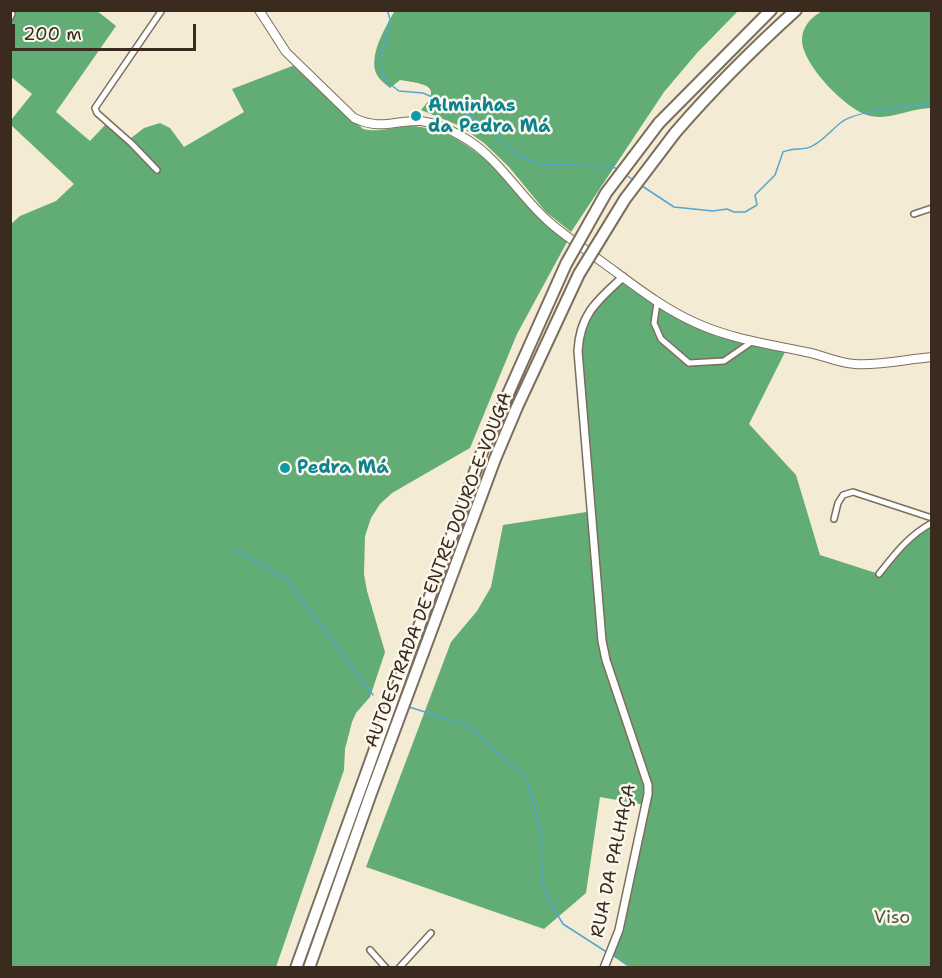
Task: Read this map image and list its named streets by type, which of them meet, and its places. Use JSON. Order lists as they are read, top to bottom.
{
  "streets": {
    "highway": ["AUTOESTRADA DE ENTRE DOURO-E-VOUGA"],
    "street": ["RUA DA PALHAÇA"]
  },
  "parks": ["Viso"],
  "places": ["Alminhas da Pedra Má", "Pedra Má"],
  "scale_bar": "200 m"
}
